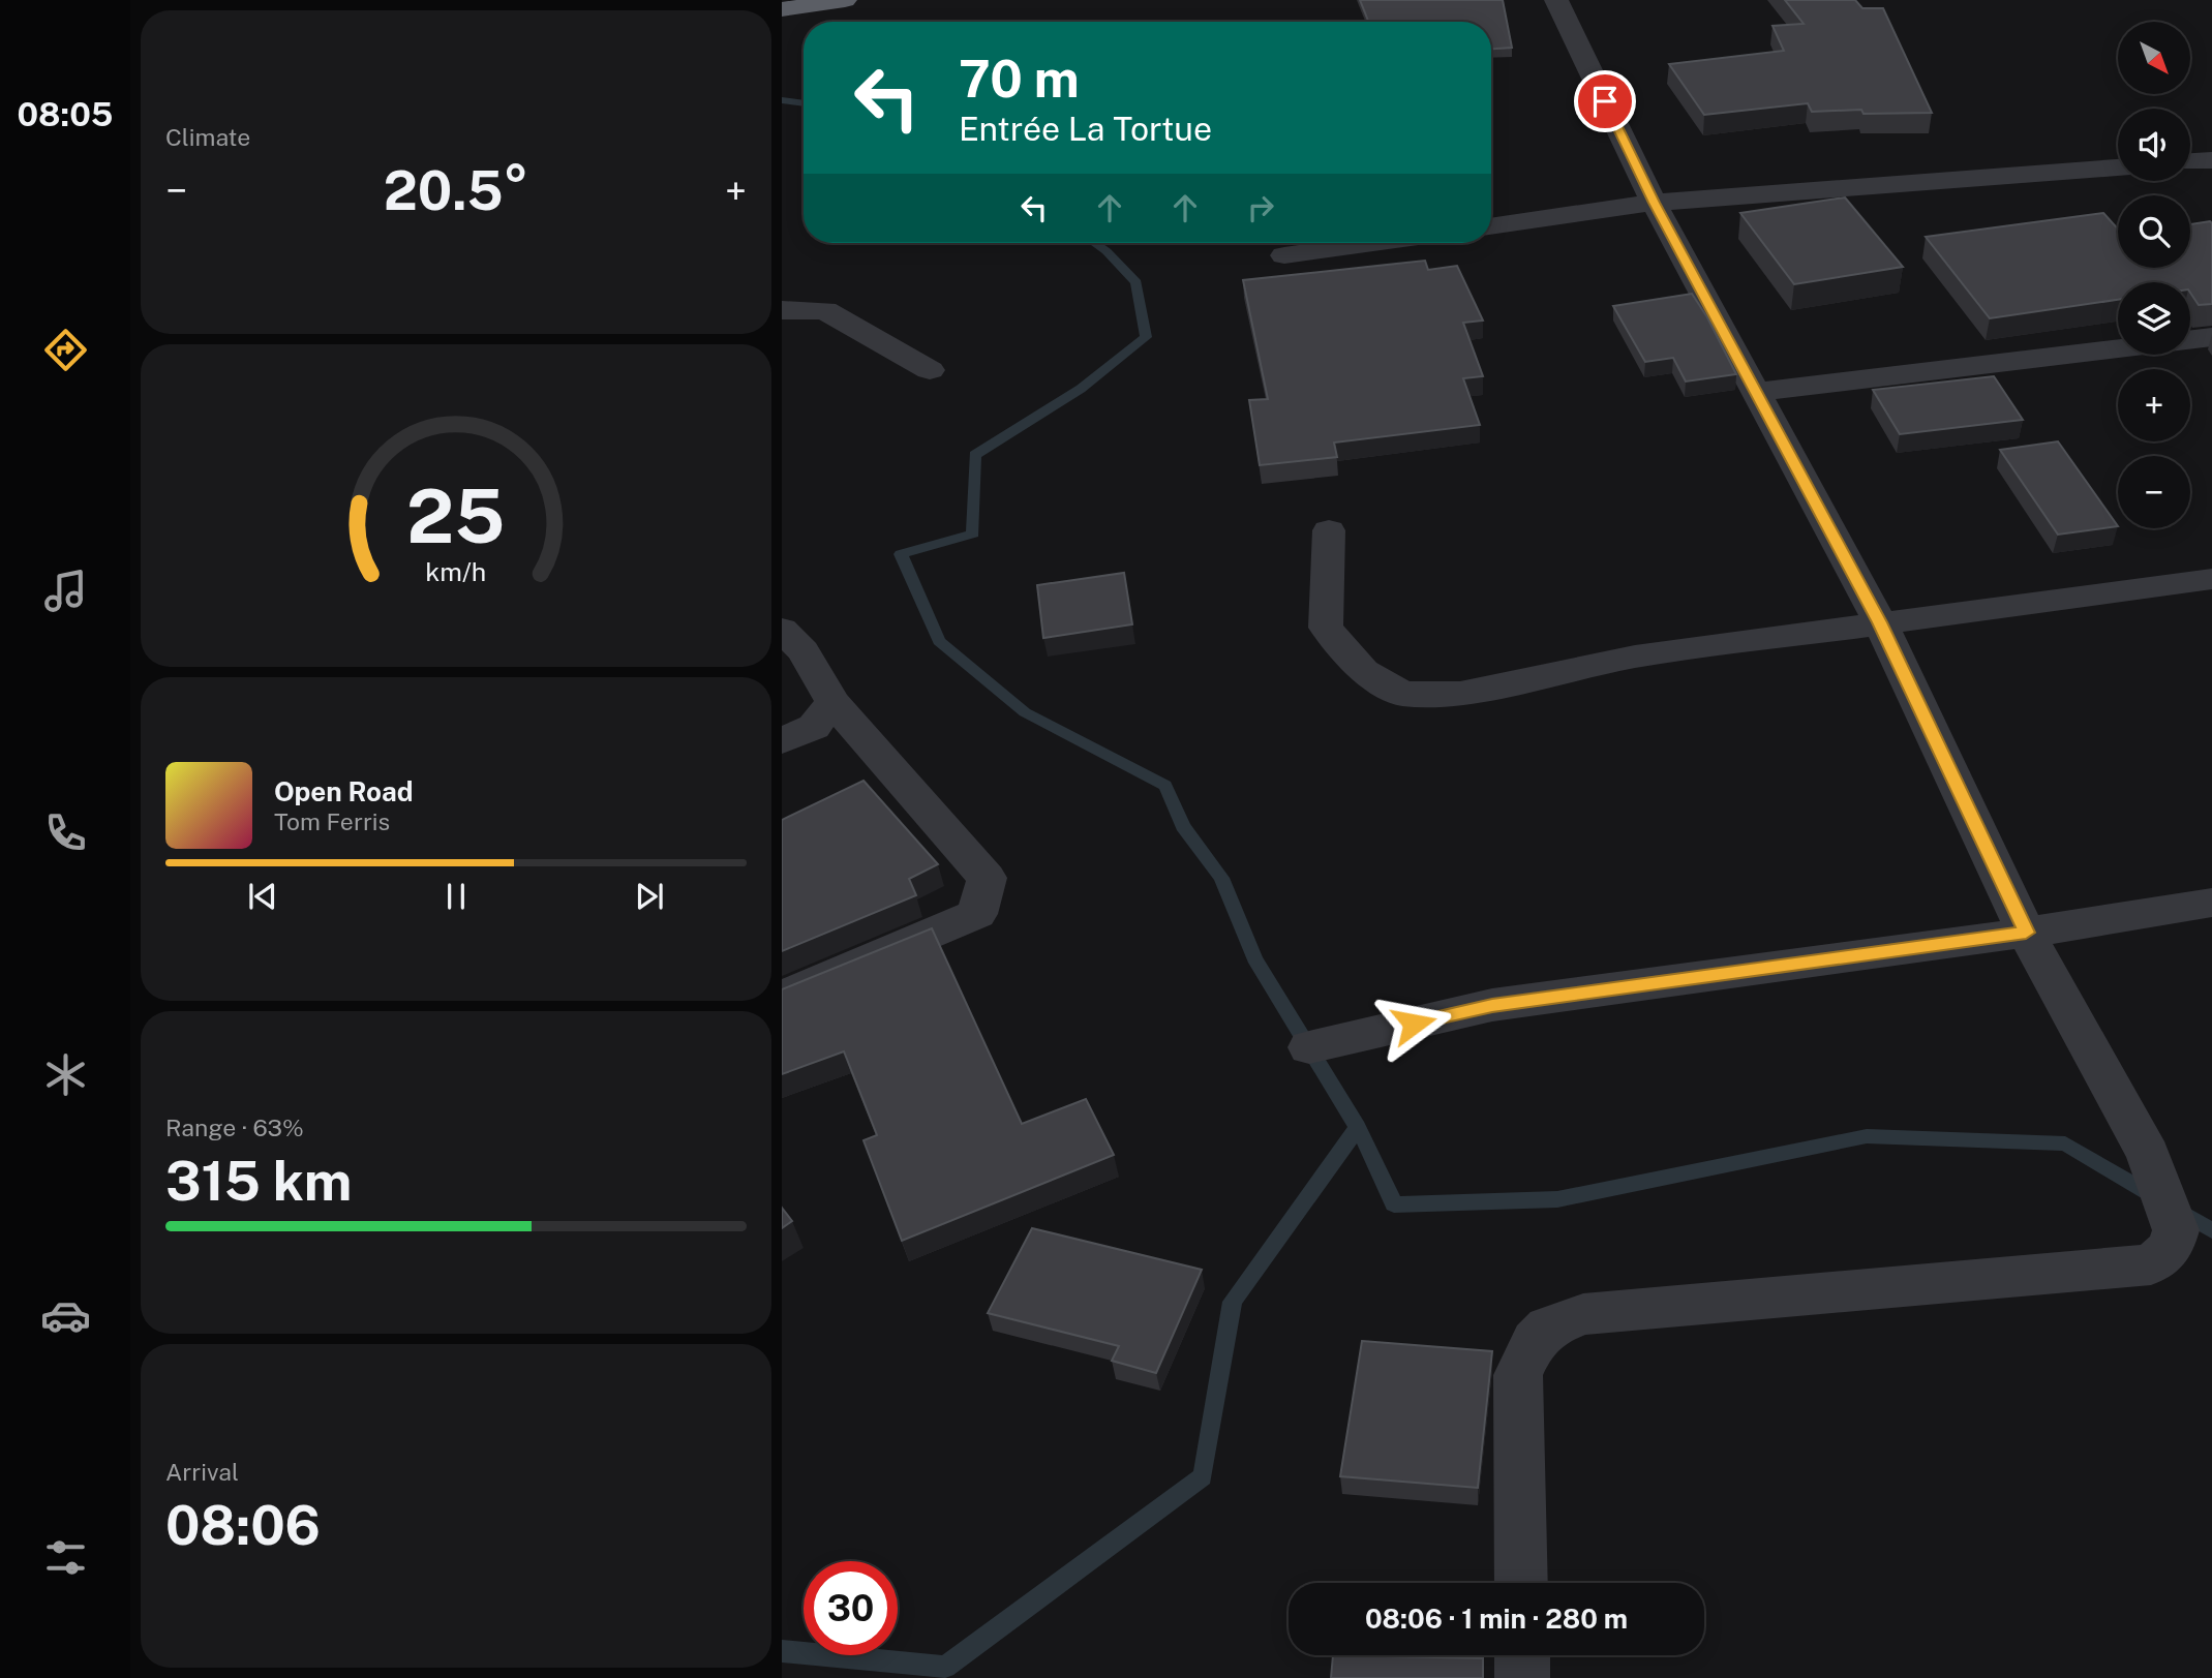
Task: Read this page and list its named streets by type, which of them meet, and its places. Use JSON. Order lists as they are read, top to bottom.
{
  "north": "bottom right",
  "page": {
    "tabs": "08:05",
    "tile": [
      "Climate",
      ["Range · 63%", "315 km"],
      ["Arrival", "08:06"]
    ],
    "map_buttons": ["+", "−"],
    "turn": ["70 m", "Entrée La Tortue"],
    "heat": ["−", "20.5°", "+"],
    "song": ["Open Road", "Tom Ferris"],
    "limit": "30",
    "trip": "08:06 · 1 min · 280 m",
    "gauge": ["25", "km/h"]
  }
}
